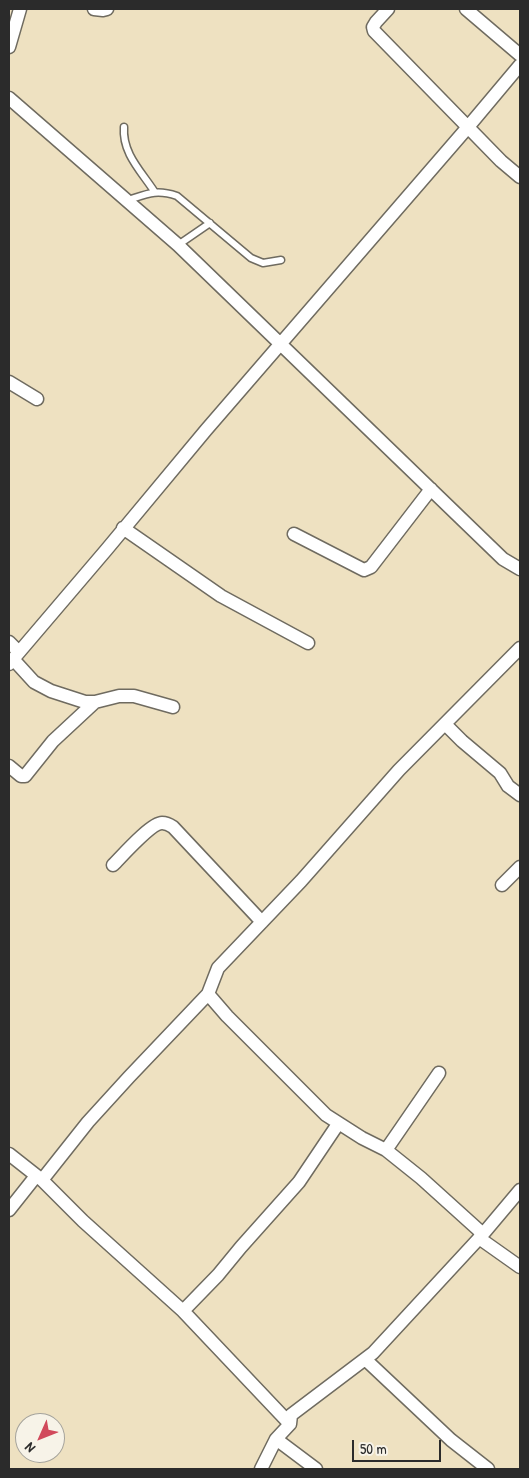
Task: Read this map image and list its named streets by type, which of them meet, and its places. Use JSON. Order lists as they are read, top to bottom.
{
  "scale_bar": "50 m",
  "north": "bottom left"
}
